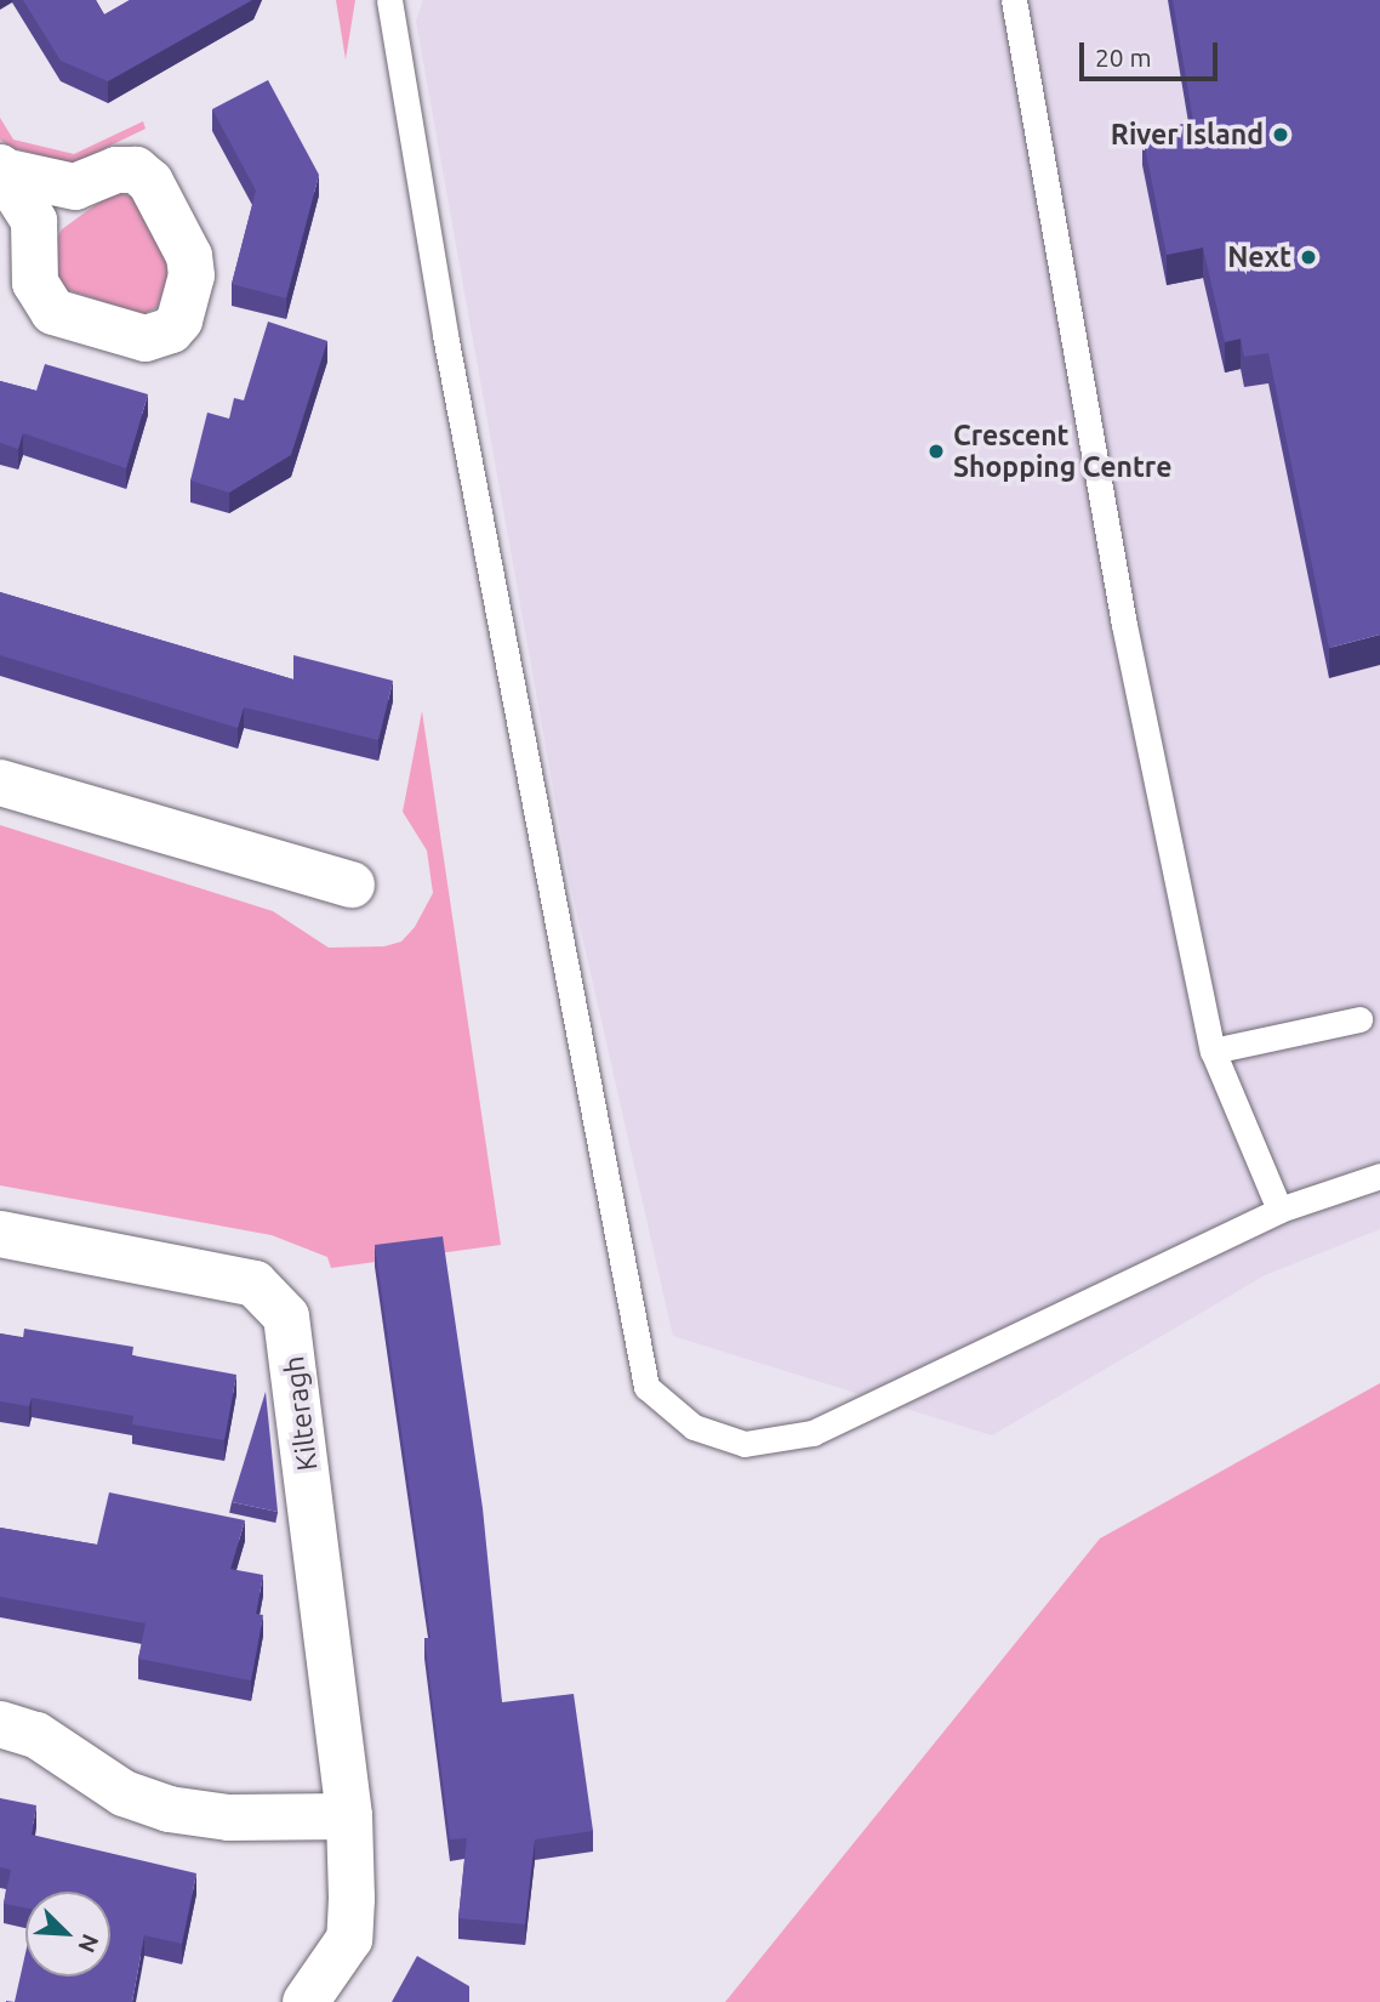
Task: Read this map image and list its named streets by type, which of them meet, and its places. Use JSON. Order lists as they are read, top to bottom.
{
  "streets": {
    "street": ["Kilteragh"]
  },
  "places": ["River Island", "Next", "Crescent Shopping Centre"],
  "scale_bar": "20 m",
  "north": "bottom right"
}
